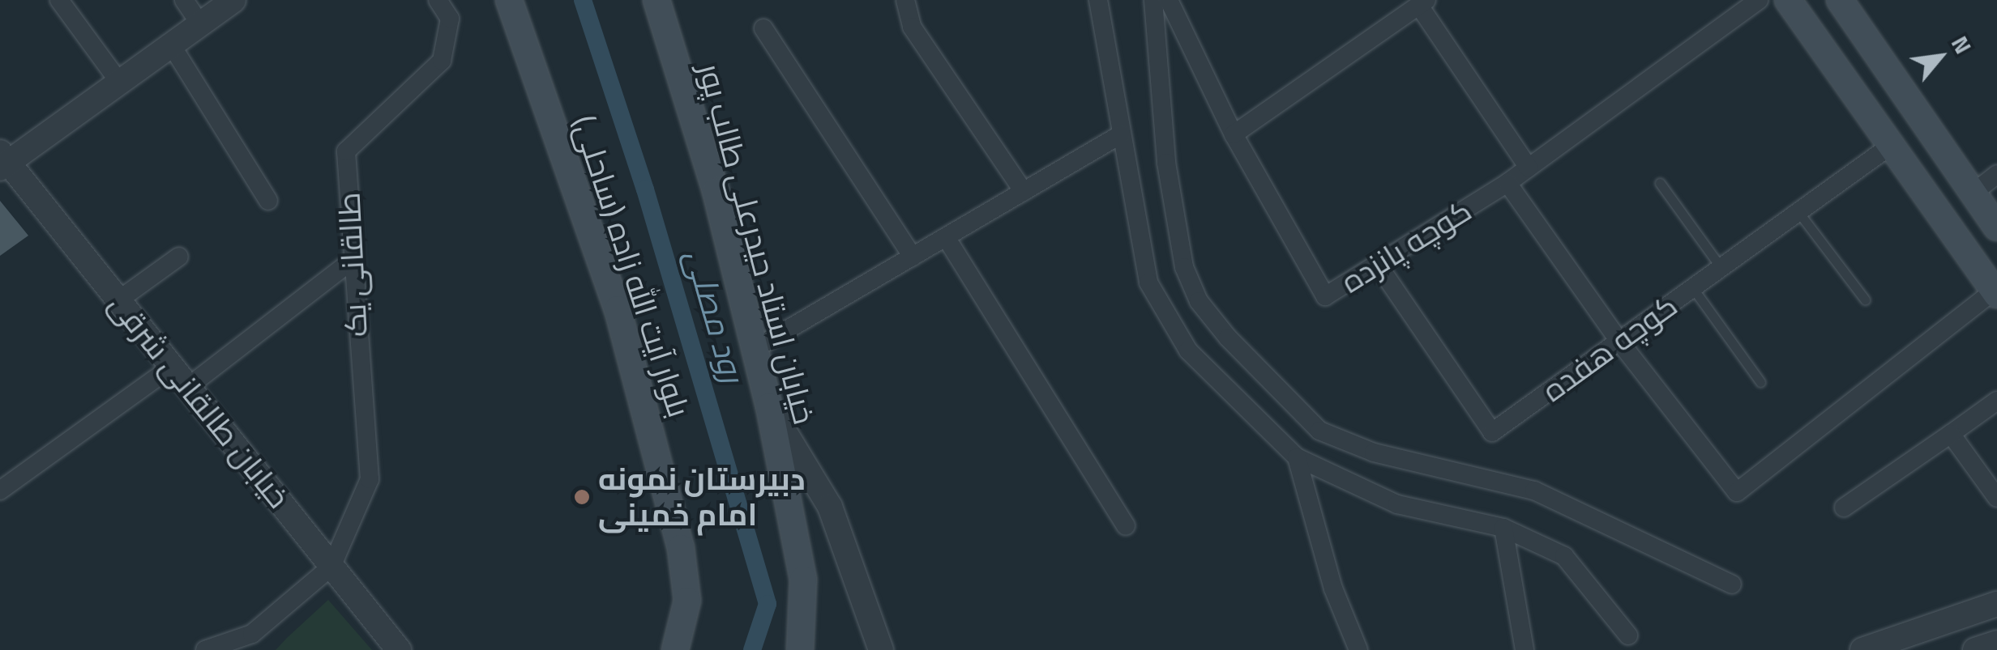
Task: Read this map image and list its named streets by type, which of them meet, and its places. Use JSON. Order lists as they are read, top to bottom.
{
  "streets": {
    "main road": ["خیابان استاد حیدرعلی طالب پور", "بلوار آیت الله زاده (ساحلی)"],
    "street": [
      "کوچه پانزده",
      "طالقانی یک",
      "کوچه هفده",
      "خیابان طالقانی شرقی"
    ]
  },
  "crossings": [
    ["کوچه پانزده", "کوچه هفده"],
    ["طالقانی یک", "خیابان طالقانی شرقی"]
  ],
  "water": ["رود مصلی"],
  "places": ["دبیرستان نمونه امام خمینی"],
  "north": "top right"
}
